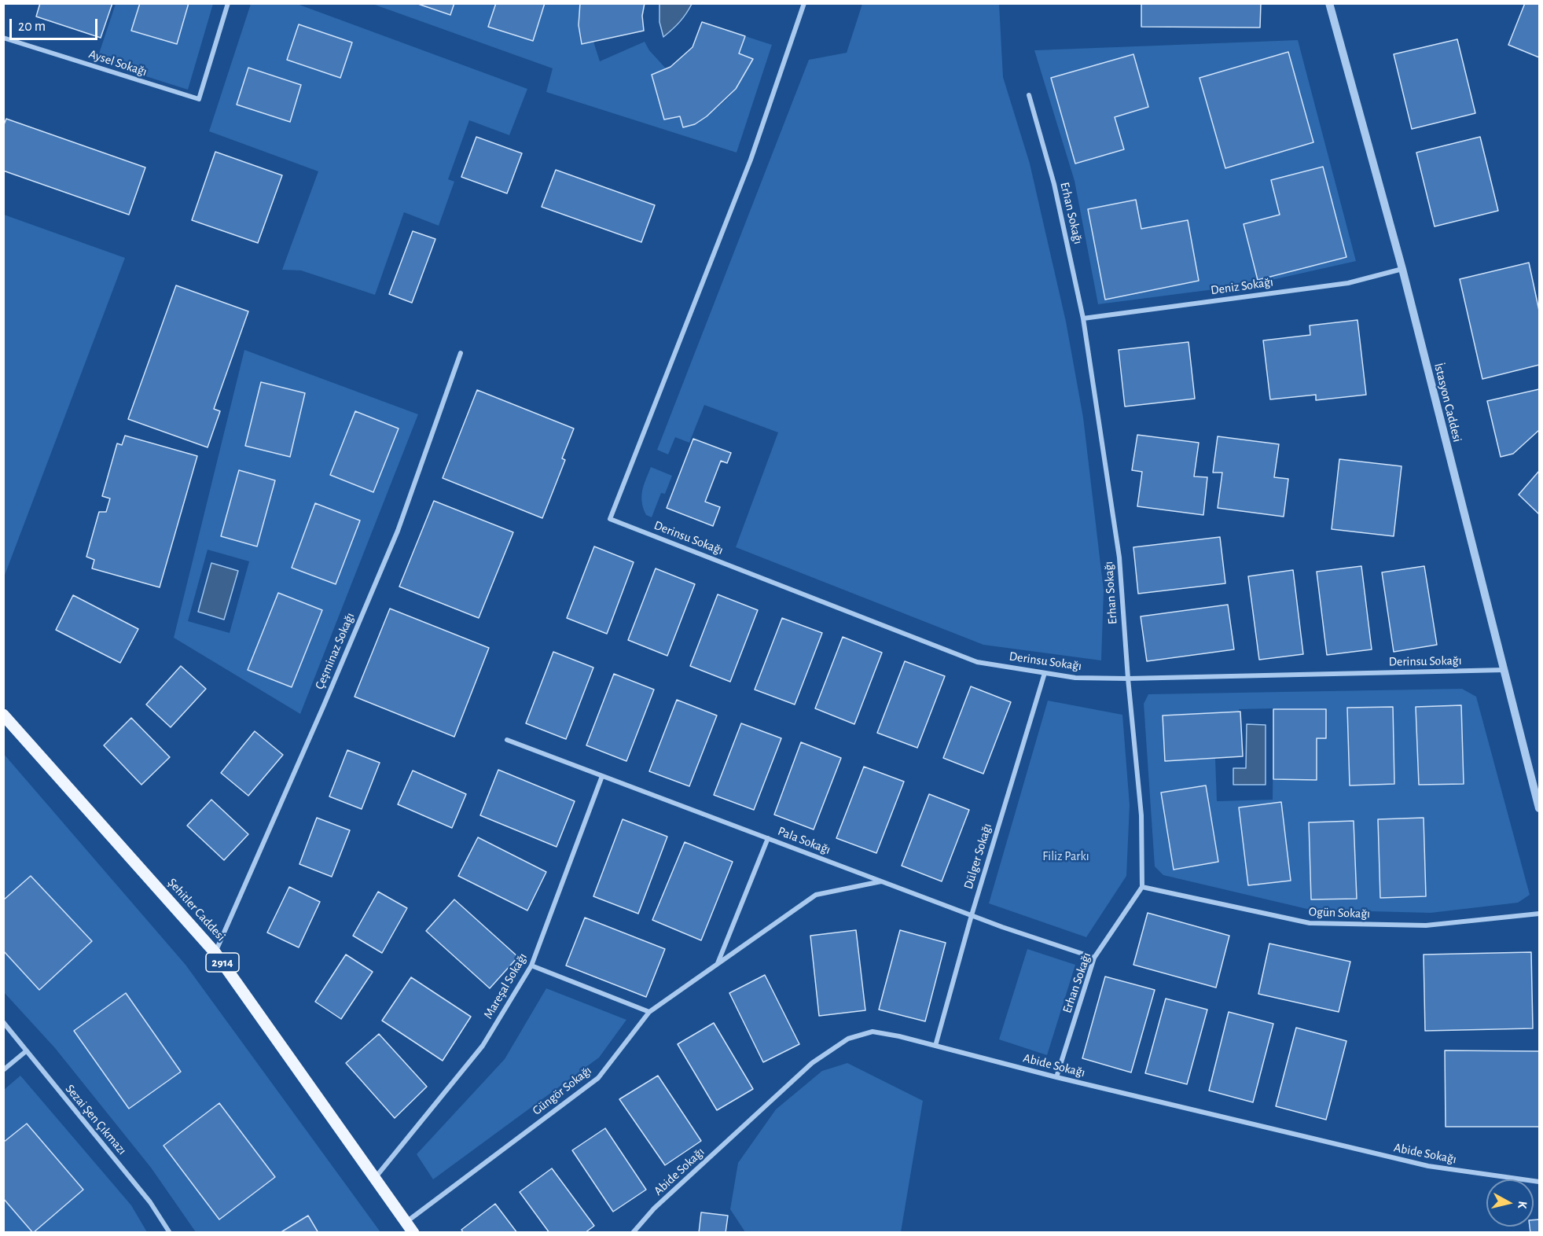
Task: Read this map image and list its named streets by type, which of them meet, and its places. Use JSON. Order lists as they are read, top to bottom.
{
  "streets": {
    "main road": ["Şehitler Caddesi", "2914"],
    "street": [
      "Aysel Sokağı",
      "Erhan Sokağı",
      "Deniz Sokağı",
      "İstasyon Caddesi",
      "Derinsu Sokağı",
      "Çeşminaz Sokağı",
      "Pala Sokağı",
      "Dülger Sokağı",
      "Ogün Sokağı",
      "Mareşal Sokağı",
      "Abide Sokağı",
      "Güngör Sokağı",
      "Sezai Şen Çıkmazı"
    ]
  },
  "crossings": [
    ["Erhan Sokağı", "Deniz Sokağı"],
    ["Erhan Sokağı", "Derinsu Sokağı"],
    ["Erhan Sokağı", "Pala Sokağı"],
    ["Erhan Sokağı", "Ogün Sokağı"],
    ["Erhan Sokağı", "Abide Sokağı"],
    ["Deniz Sokağı", "İstasyon Caddesi"],
    ["İstasyon Caddesi", "Derinsu Sokağı"],
    ["Derinsu Sokağı", "Dülger Sokağı"],
    ["Çeşminaz Sokağı", "Şehitler Caddesi"],
    ["Pala Sokağı", "Dülger Sokağı"],
    ["Pala Sokağı", "Mareşal Sokağı"],
    ["Pala Sokağı", "Güngör Sokağı"],
    ["Dülger Sokağı", "Abide Sokağı"],
    ["Şehitler Caddesi", "Mareşal Sokağı"],
    ["Şehitler Caddesi", "Güngör Sokağı"]
  ],
  "parks": ["Filiz Parkı"],
  "scale_bar": "20 m",
  "north": "right"
}
